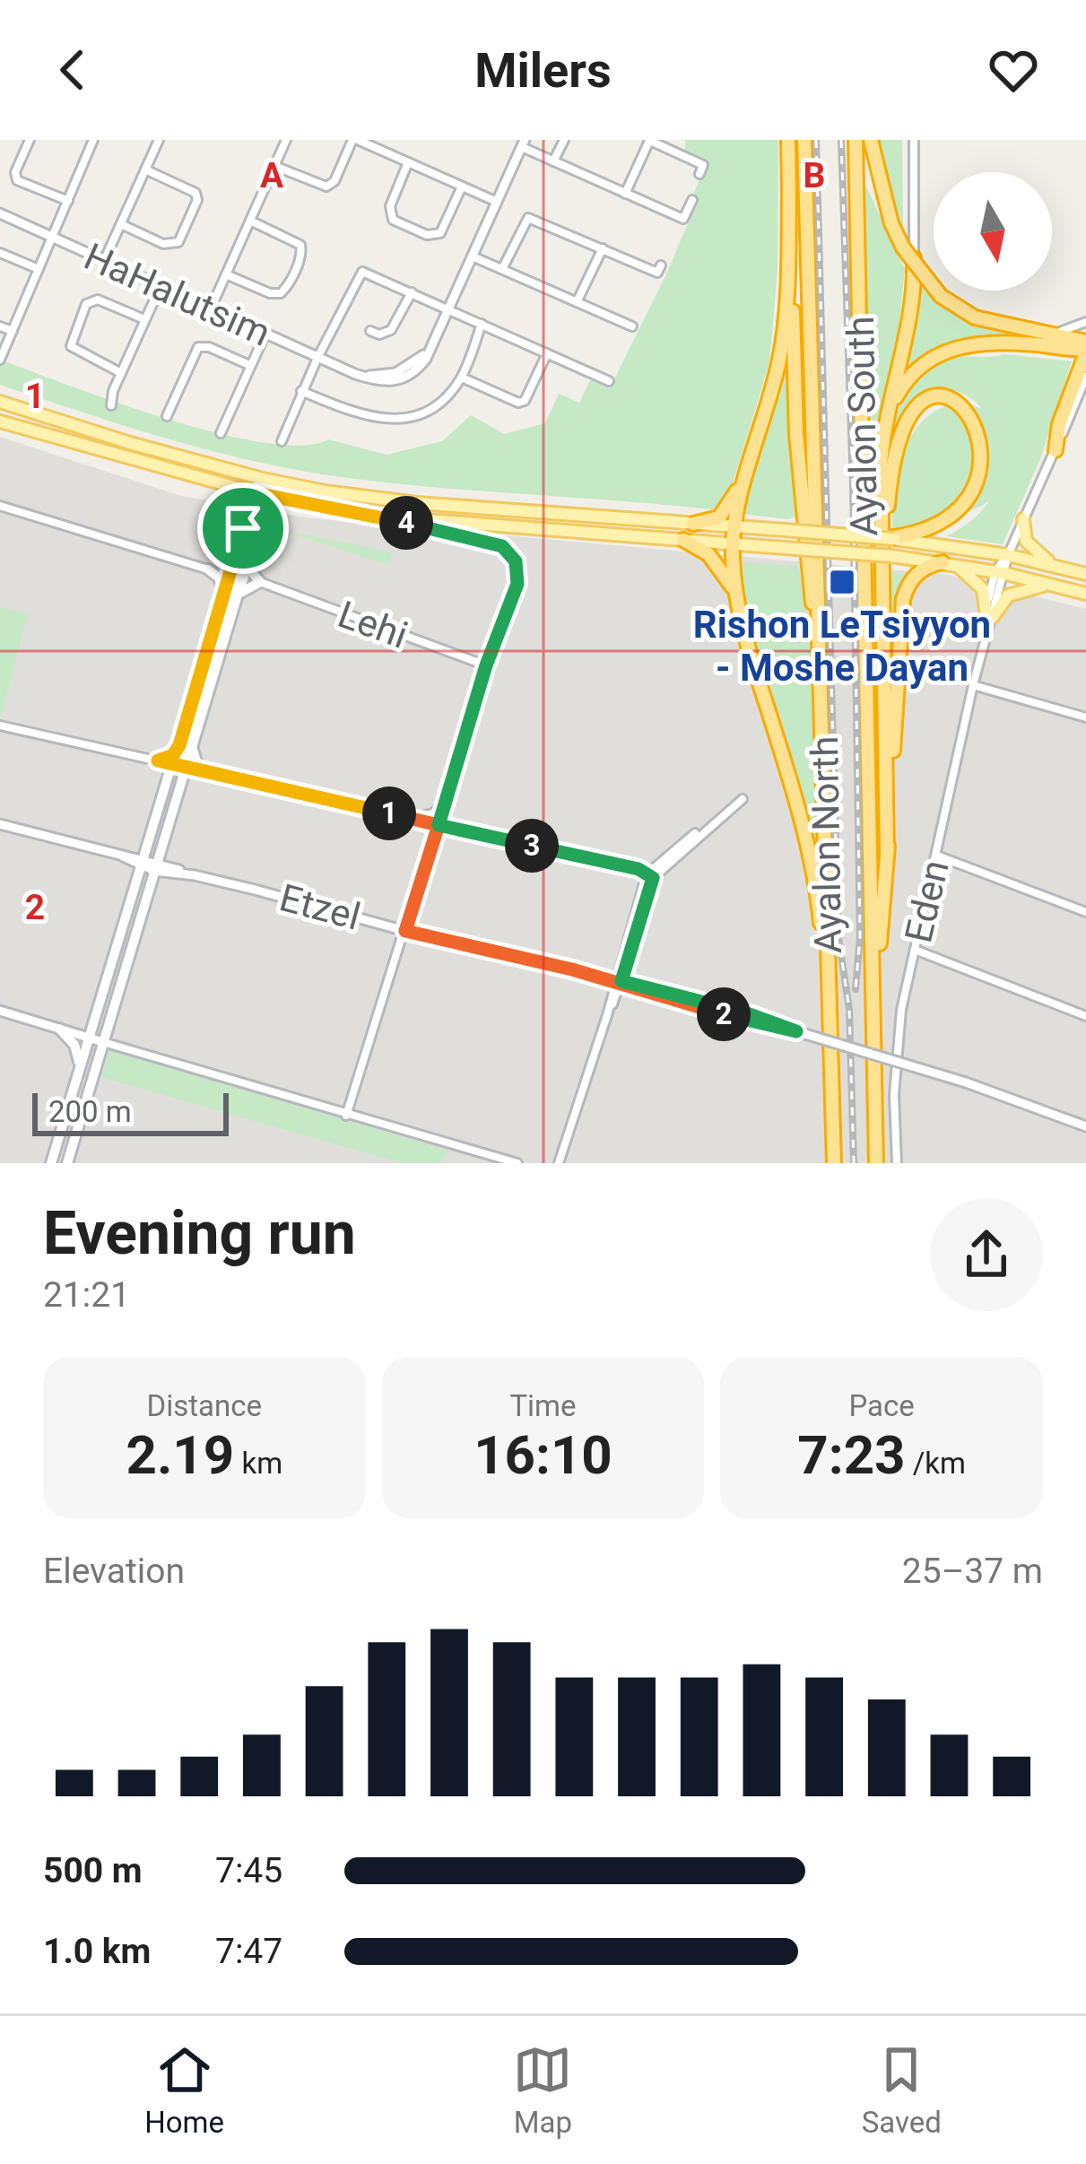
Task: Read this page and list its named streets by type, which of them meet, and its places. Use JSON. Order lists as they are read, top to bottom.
{
  "streets": {
    "highway": ["Ayalon South", "Ayalon North"],
    "street": [
      "HaHalutsim",
      "Lehi",
      "Eden",
      "Etzel"
    ]
  },
  "places": {
    "transit": ["Rishon LeTsiyyon - Moshe Dayan"]
  },
  "scale_bar": "200 m",
  "north": "bottom",
  "page": {
    "header": "Milers",
    "pins": [
      "4",
      "1",
      "3",
      "2"
    ],
    "scale": "200 m",
    "heading": ["Evening run", "21:21"],
    "stats": [
      ["Distance", "2.19 km"],
      ["Time", "16:10"],
      ["Pace", "7:23 /km"]
    ],
    "chart": ["Elevation", "25–37 m"],
    "list": [
      {
        "name": "500 m",
        "note": "7:45"
      },
      {
        "name": "1.0 km",
        "note": "7:47"
      }
    ],
    "tabs": ["Home", "Map", "Saved"]
  },
  "grid": {
    "columns": ["A", "B"],
    "rows": ["1", "2"]
  }
}
